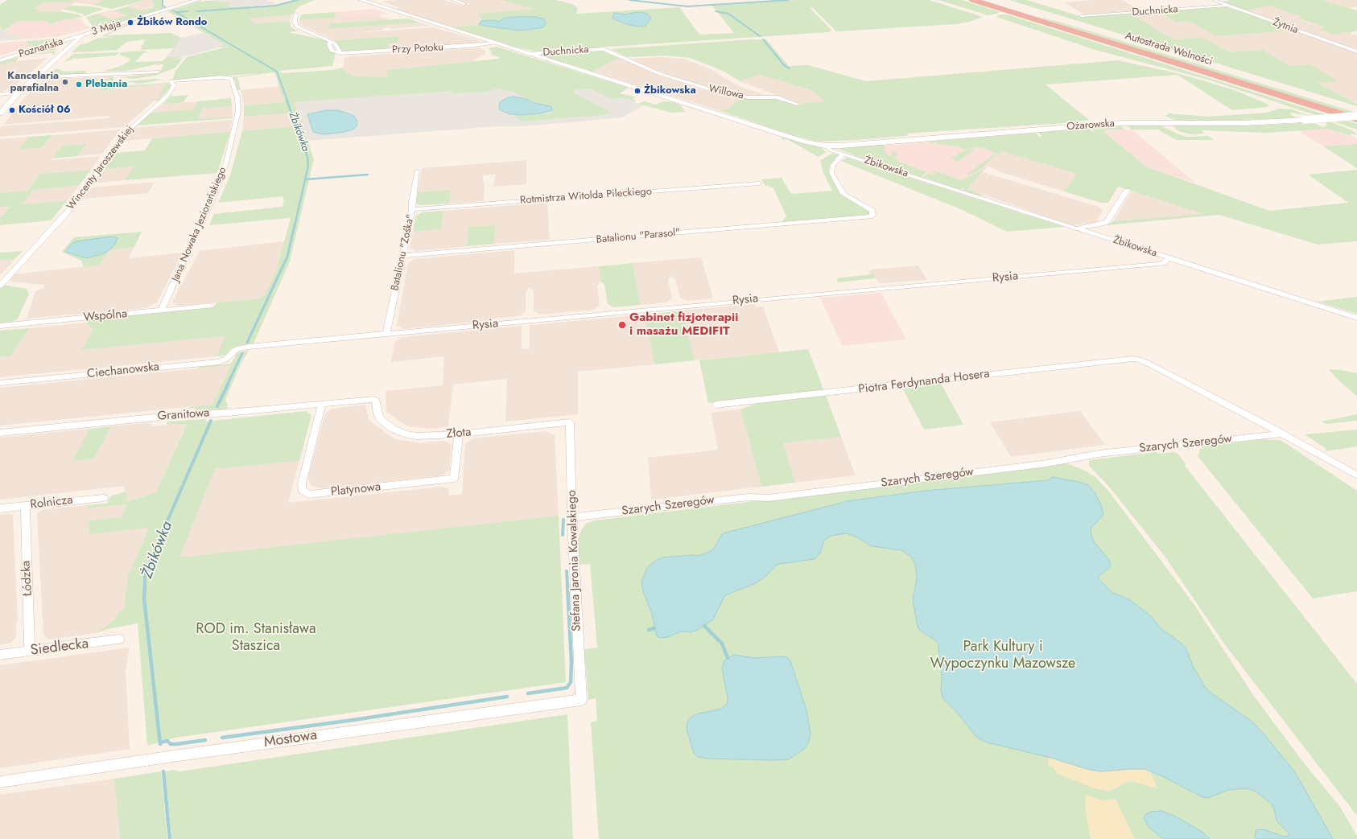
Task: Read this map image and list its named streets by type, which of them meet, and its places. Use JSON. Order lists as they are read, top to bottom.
{
  "streets": {
    "highway": ["Autostrada Wolności"],
    "main road": [
      "3 Maja",
      "Poznańska",
      "Ożarowska",
      "Żbikowska"
    ],
    "street": [
      "Duchnicka",
      "Żytnia",
      "Przy Potoku",
      "Willowa",
      "Wincenty Jaroszewskiej",
      "Rotmistrza Witolda Pileckiego",
      "Jana Nowaka Jeziorańskiego",
      "Batalionu \"Parasol\"",
      "Batalionu \"Zośka\"",
      "Rysia",
      "Wspólna",
      "Ciechanowska",
      "Piotra Ferdynanda Hosera",
      "Granitowa",
      "Złota",
      "Szarych Szeregów",
      "Platynowa",
      "Rolnicza",
      "Stefana Jaronia Kowalskiego",
      "Łódzka",
      "Siedlecka",
      "Mostowa"
    ]
  },
  "crossings": [
    ["Duchnicka", "Żytnia"],
    ["Duchnicka", "Willowa"],
    ["Duchnicka", "Żbikowska"],
    ["3 Maja", "Poznańska"],
    ["Przy Potoku", "Żbikowska"],
    ["Ożarowska", "Żbikowska"],
    ["Żbikowska", "Batalionu \"Parasol\""],
    ["Żbikowska", "Rysia"],
    ["Wincenty Jaroszewskiej", "Jana Nowaka Jeziorańskiego"],
    ["Rotmistrza Witolda Pileckiego", "Batalionu \"Zośka\""],
    ["Jana Nowaka Jeziorańskiego", "Wspólna"],
    ["Batalionu \"Parasol\"", "Batalionu \"Zośka\""],
    ["Batalionu \"Zośka\"", "Rysia"],
    ["Rysia", "Ciechanowska"],
    ["Piotra Ferdynanda Hosera", "Szarych Szeregów"],
    ["Granitowa", "Złota"],
    ["Granitowa", "Platynowa"],
    ["Złota", "Platynowa"],
    ["Złota", "Stefana Jaronia Kowalskiego"],
    ["Szarych Szeregów", "Stefana Jaronia Kowalskiego"],
    ["Rolnicza", "Łódzka"],
    ["Stefana Jaronia Kowalskiego", "Mostowa"],
    ["Łódzka", "Siedlecka"]
  ],
  "water": ["Żbikówka"],
  "parks": ["ROD im. Stanisława Staszica", "Park Kultury i Wypoczynku Mazowsze"],
  "places": [
    "Żbików Rondo",
    "Kancelaria parafialna",
    "Plebania",
    "Żbikowska",
    "Kościół 06",
    "Gabinet fizjoterapii i masażu MEDIFIT"
  ]
}
